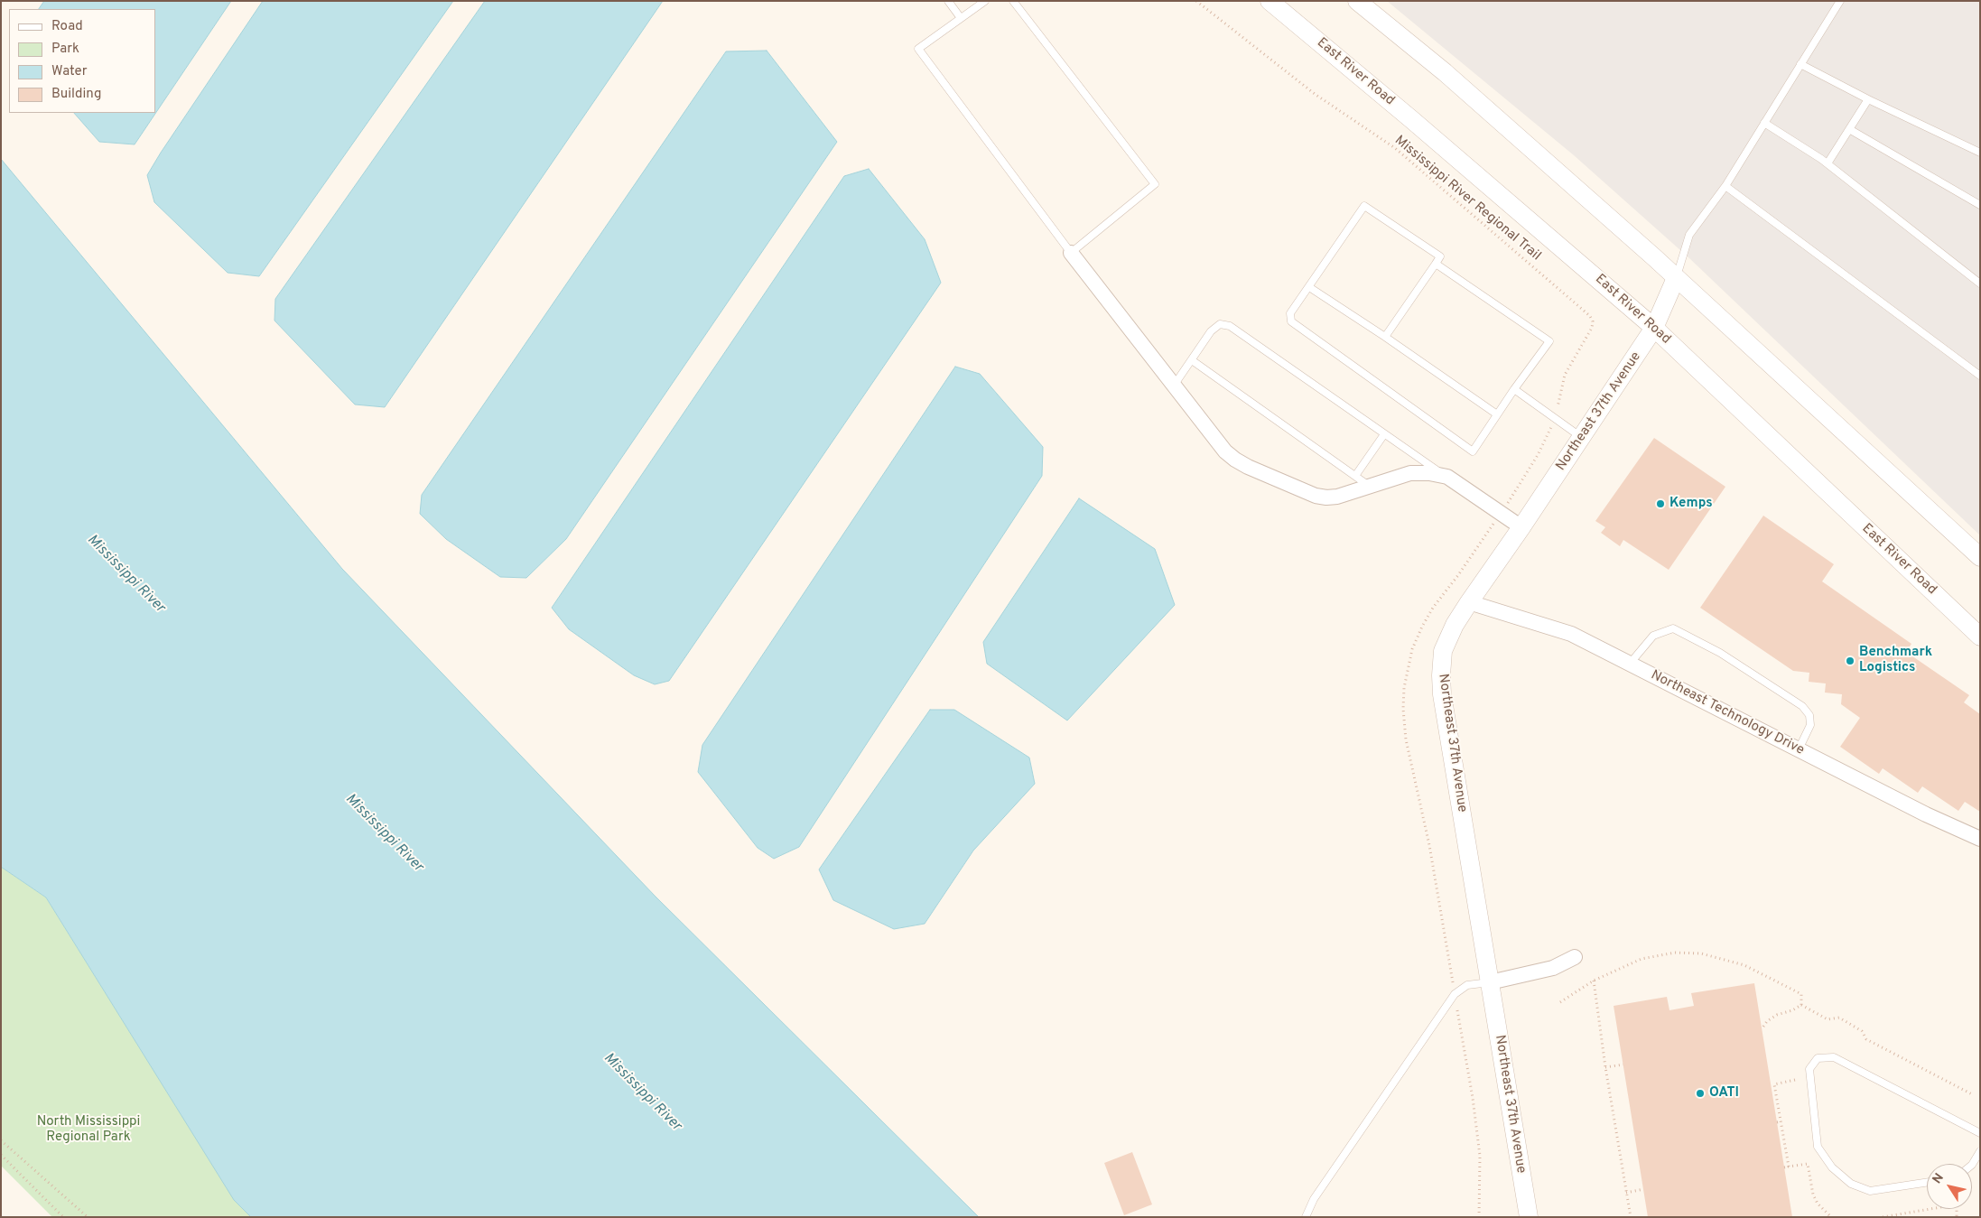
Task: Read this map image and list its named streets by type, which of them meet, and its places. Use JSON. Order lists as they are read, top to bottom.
{
  "streets": {
    "street": ["East River Road", "Northeast 37th Avenue", "Northeast Technology Drive"],
    "path": ["Mississippi River Regional Trail"]
  },
  "crossings": [
    ["East River Road", "Northeast 37th Avenue"],
    ["Northeast 37th Avenue", "Northeast Technology Drive"]
  ],
  "water": ["Mississippi River"],
  "parks": ["North Mississippi Regional Park"],
  "places": ["Kemps", "Benchmark Logistics", "OATI"],
  "legend": [
    "Road",
    "Park",
    "Water",
    "Building"
  ],
  "north": "top left"
}
